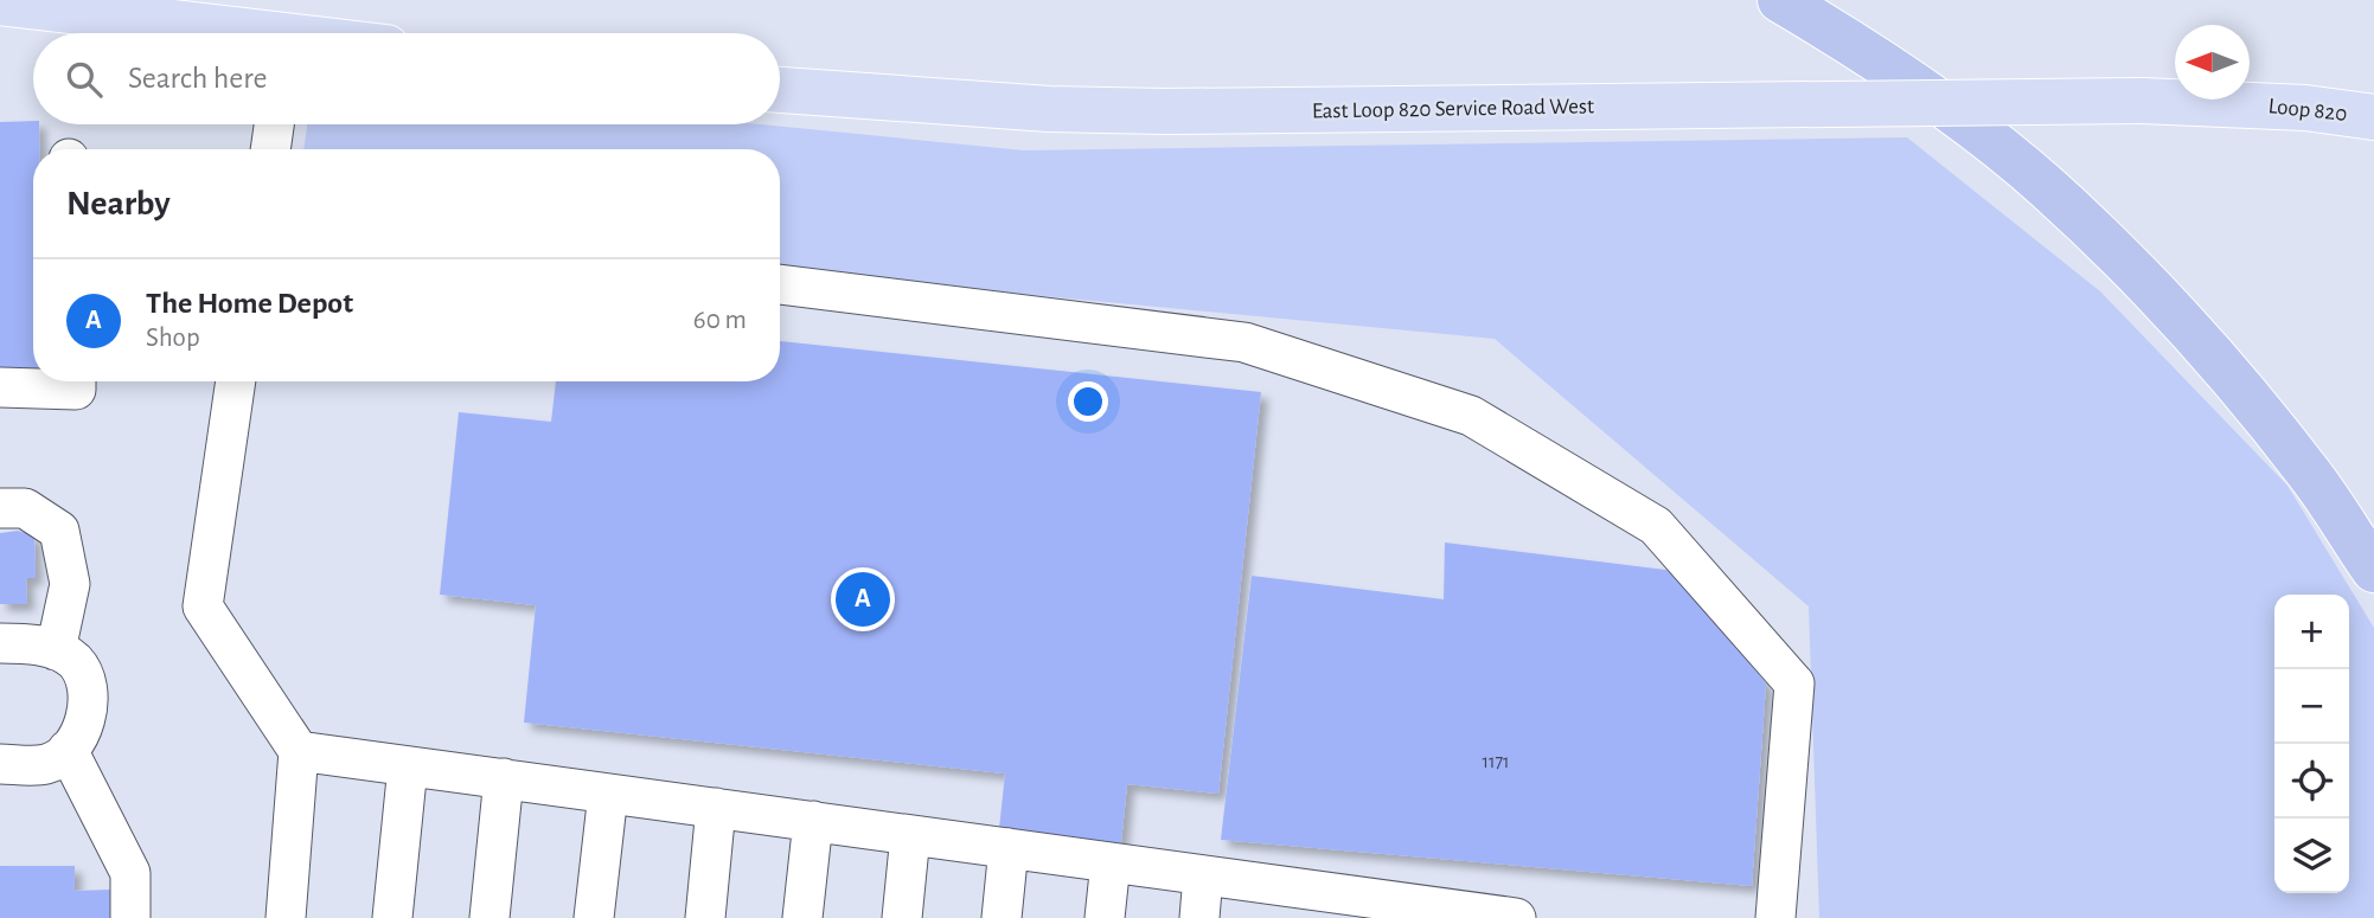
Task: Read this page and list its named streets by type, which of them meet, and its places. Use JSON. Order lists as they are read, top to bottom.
{
  "streets": {
    "main road": ["East Loop 820 Service Road West", "Loop 820"]
  },
  "crossings": [
    ["East Loop 820 Service Road West", "Loop 820"]
  ],
  "house_numbers": ["1171"],
  "north": "left",
  "page": {
    "search": "Search here",
    "heading": "Nearby",
    "list": [
      {
        "mark": "A",
        "name": "The Home Depot",
        "note": "Shop",
        "value": "60 m"
      }
    ],
    "pins": "A",
    "map_buttons": ["+", "−"]
  }
}
